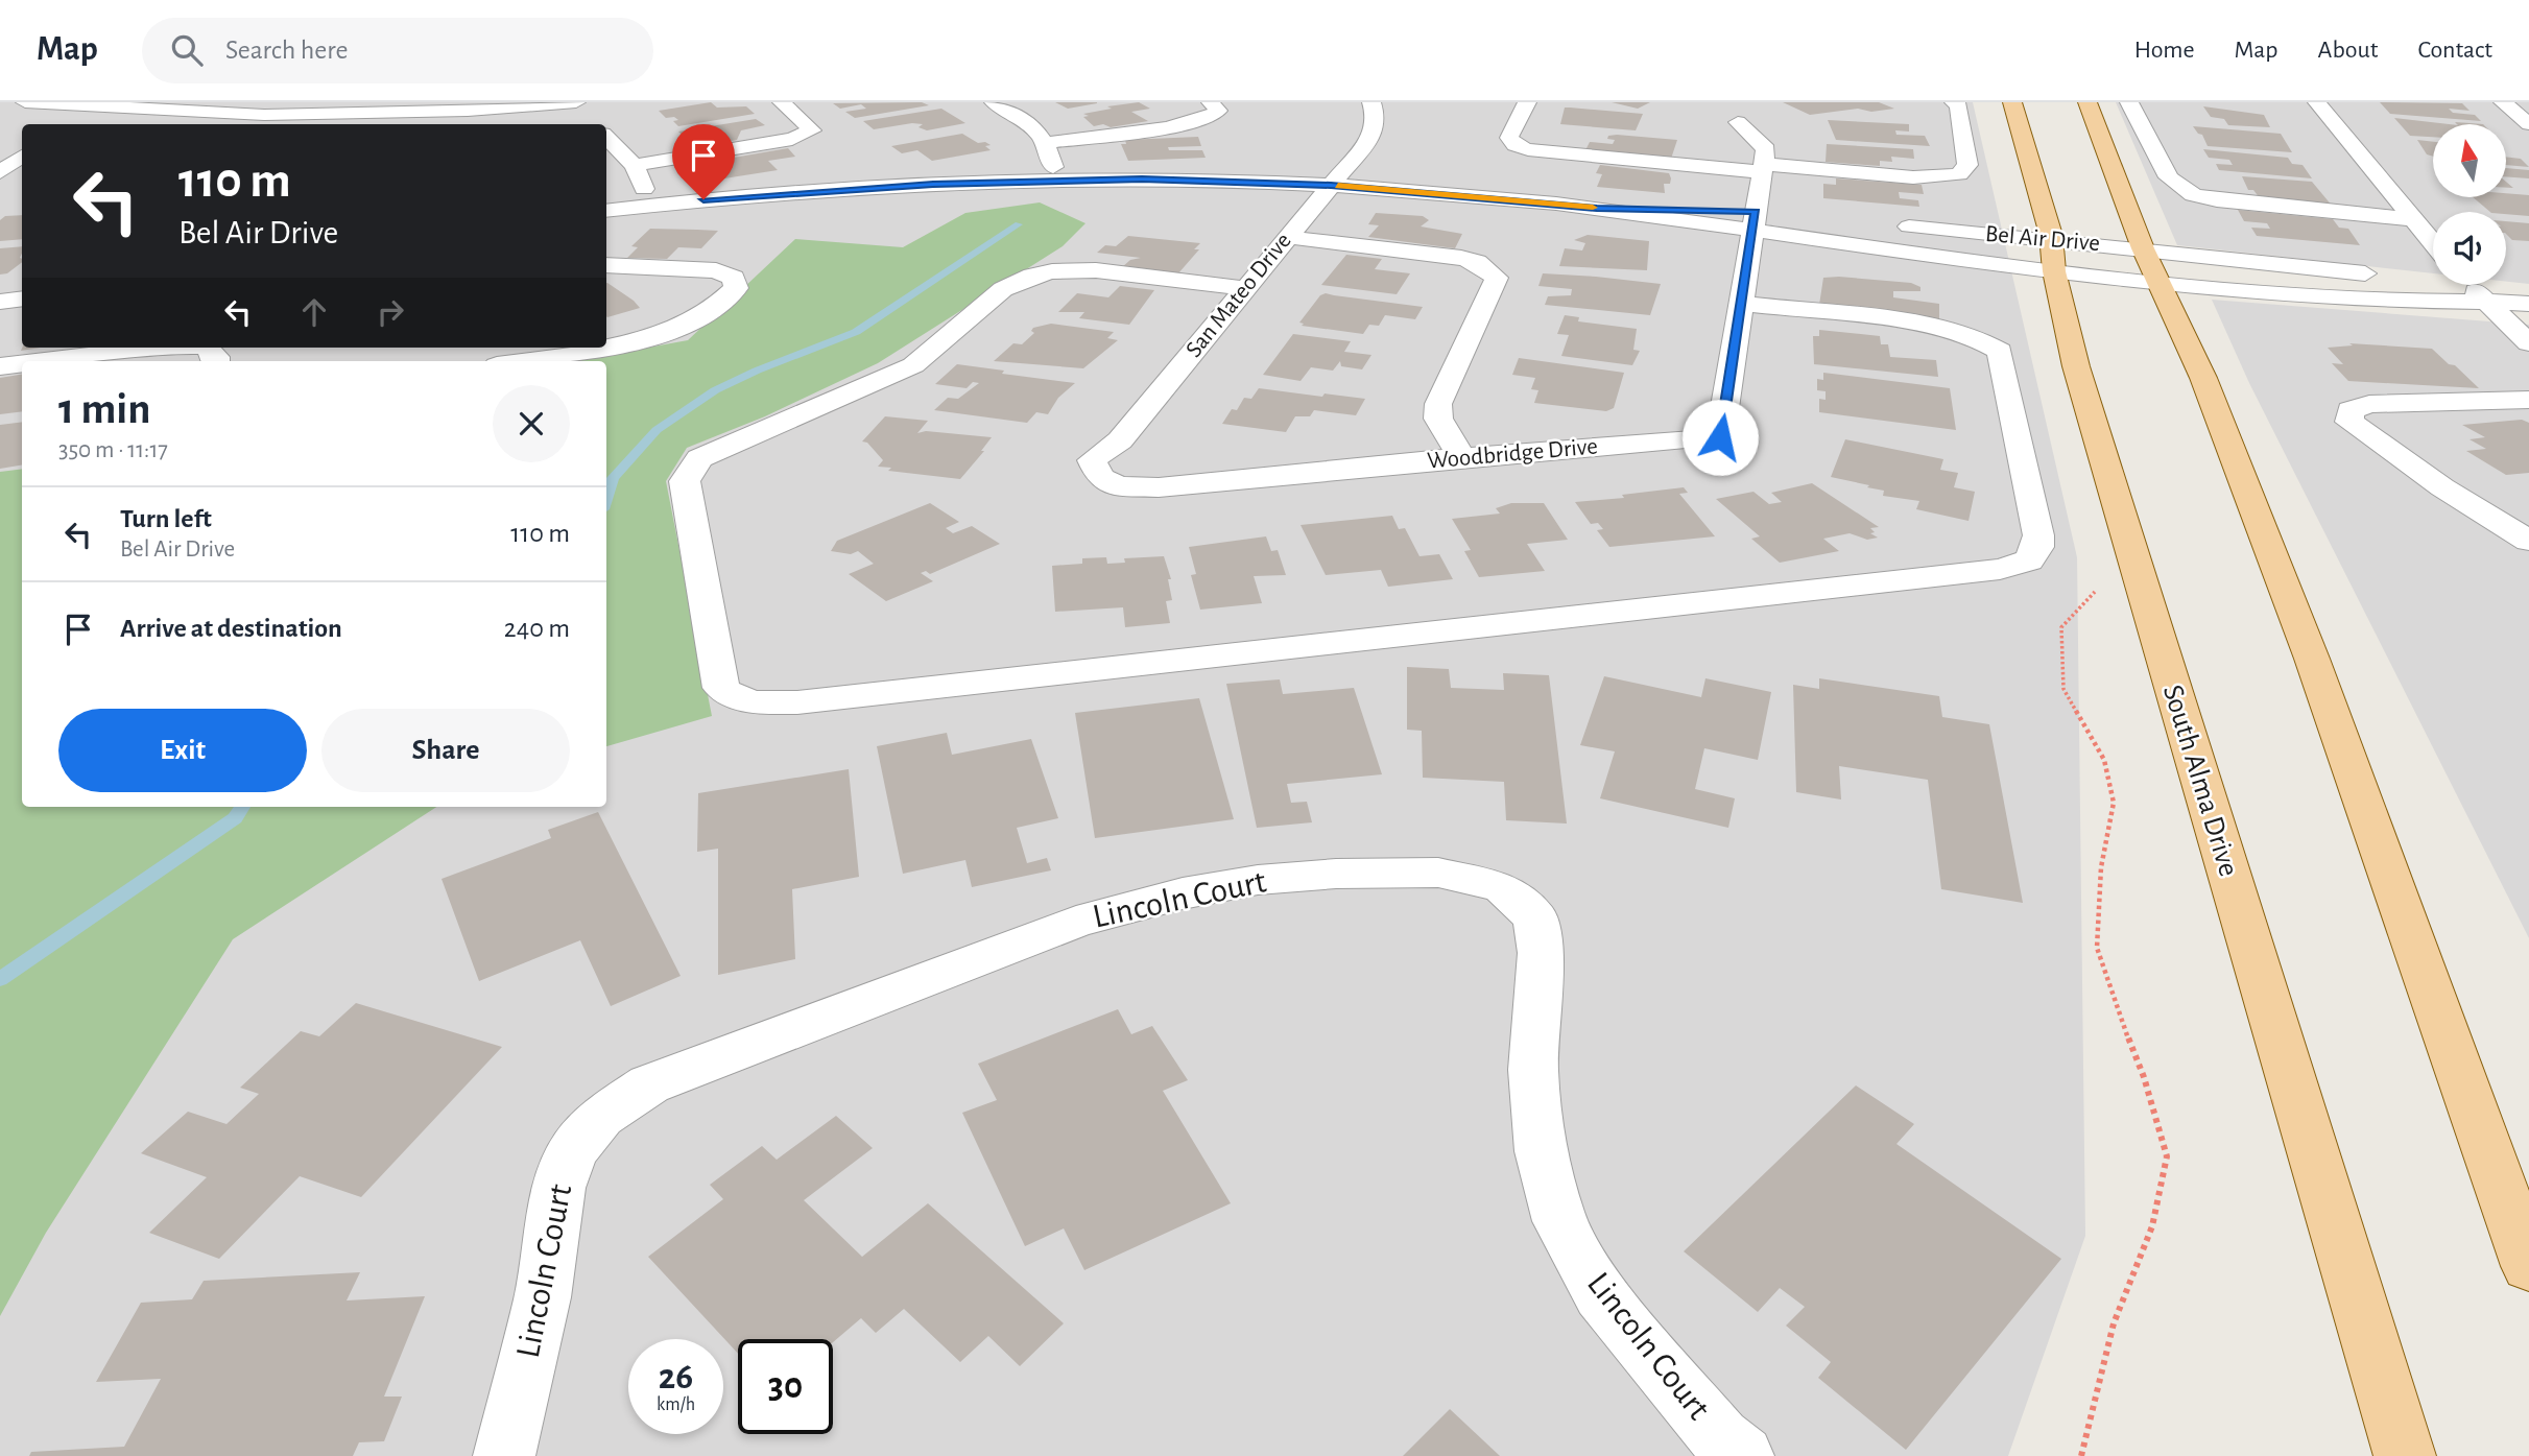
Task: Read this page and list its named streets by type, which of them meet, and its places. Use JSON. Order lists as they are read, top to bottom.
{
  "streets": {
    "main road": ["South Alma Drive"],
    "street": [
      "Bel Air Drive",
      "San Mateo Drive",
      "Woodbridge Drive",
      "Lincoln Court"
    ]
  },
  "crossings": [
    ["Bel Air Drive", "San Mateo Drive"],
    ["Bel Air Drive", "Woodbridge Drive"],
    ["Bel Air Drive", "South Alma Drive"],
    ["San Mateo Drive", "Woodbridge Drive"]
  ],
  "north": "top",
  "page": {
    "header": "Map",
    "search": "Search here",
    "nav": [
      "Home",
      "Map",
      "About",
      "Contact"
    ],
    "turn": ["110 m", "Bel Air Drive"],
    "heading": ["1 min", "350 m · 11:17"],
    "list": [
      {
        "name": "Turn left",
        "note": "Bel Air Drive",
        "value": "110 m"
      },
      {
        "name": "Arrive at destination",
        "value": "240 m"
      }
    ],
    "buttons": ["Exit", "Share"],
    "speed": "26 km/h",
    "limit": "30"
  }
}
